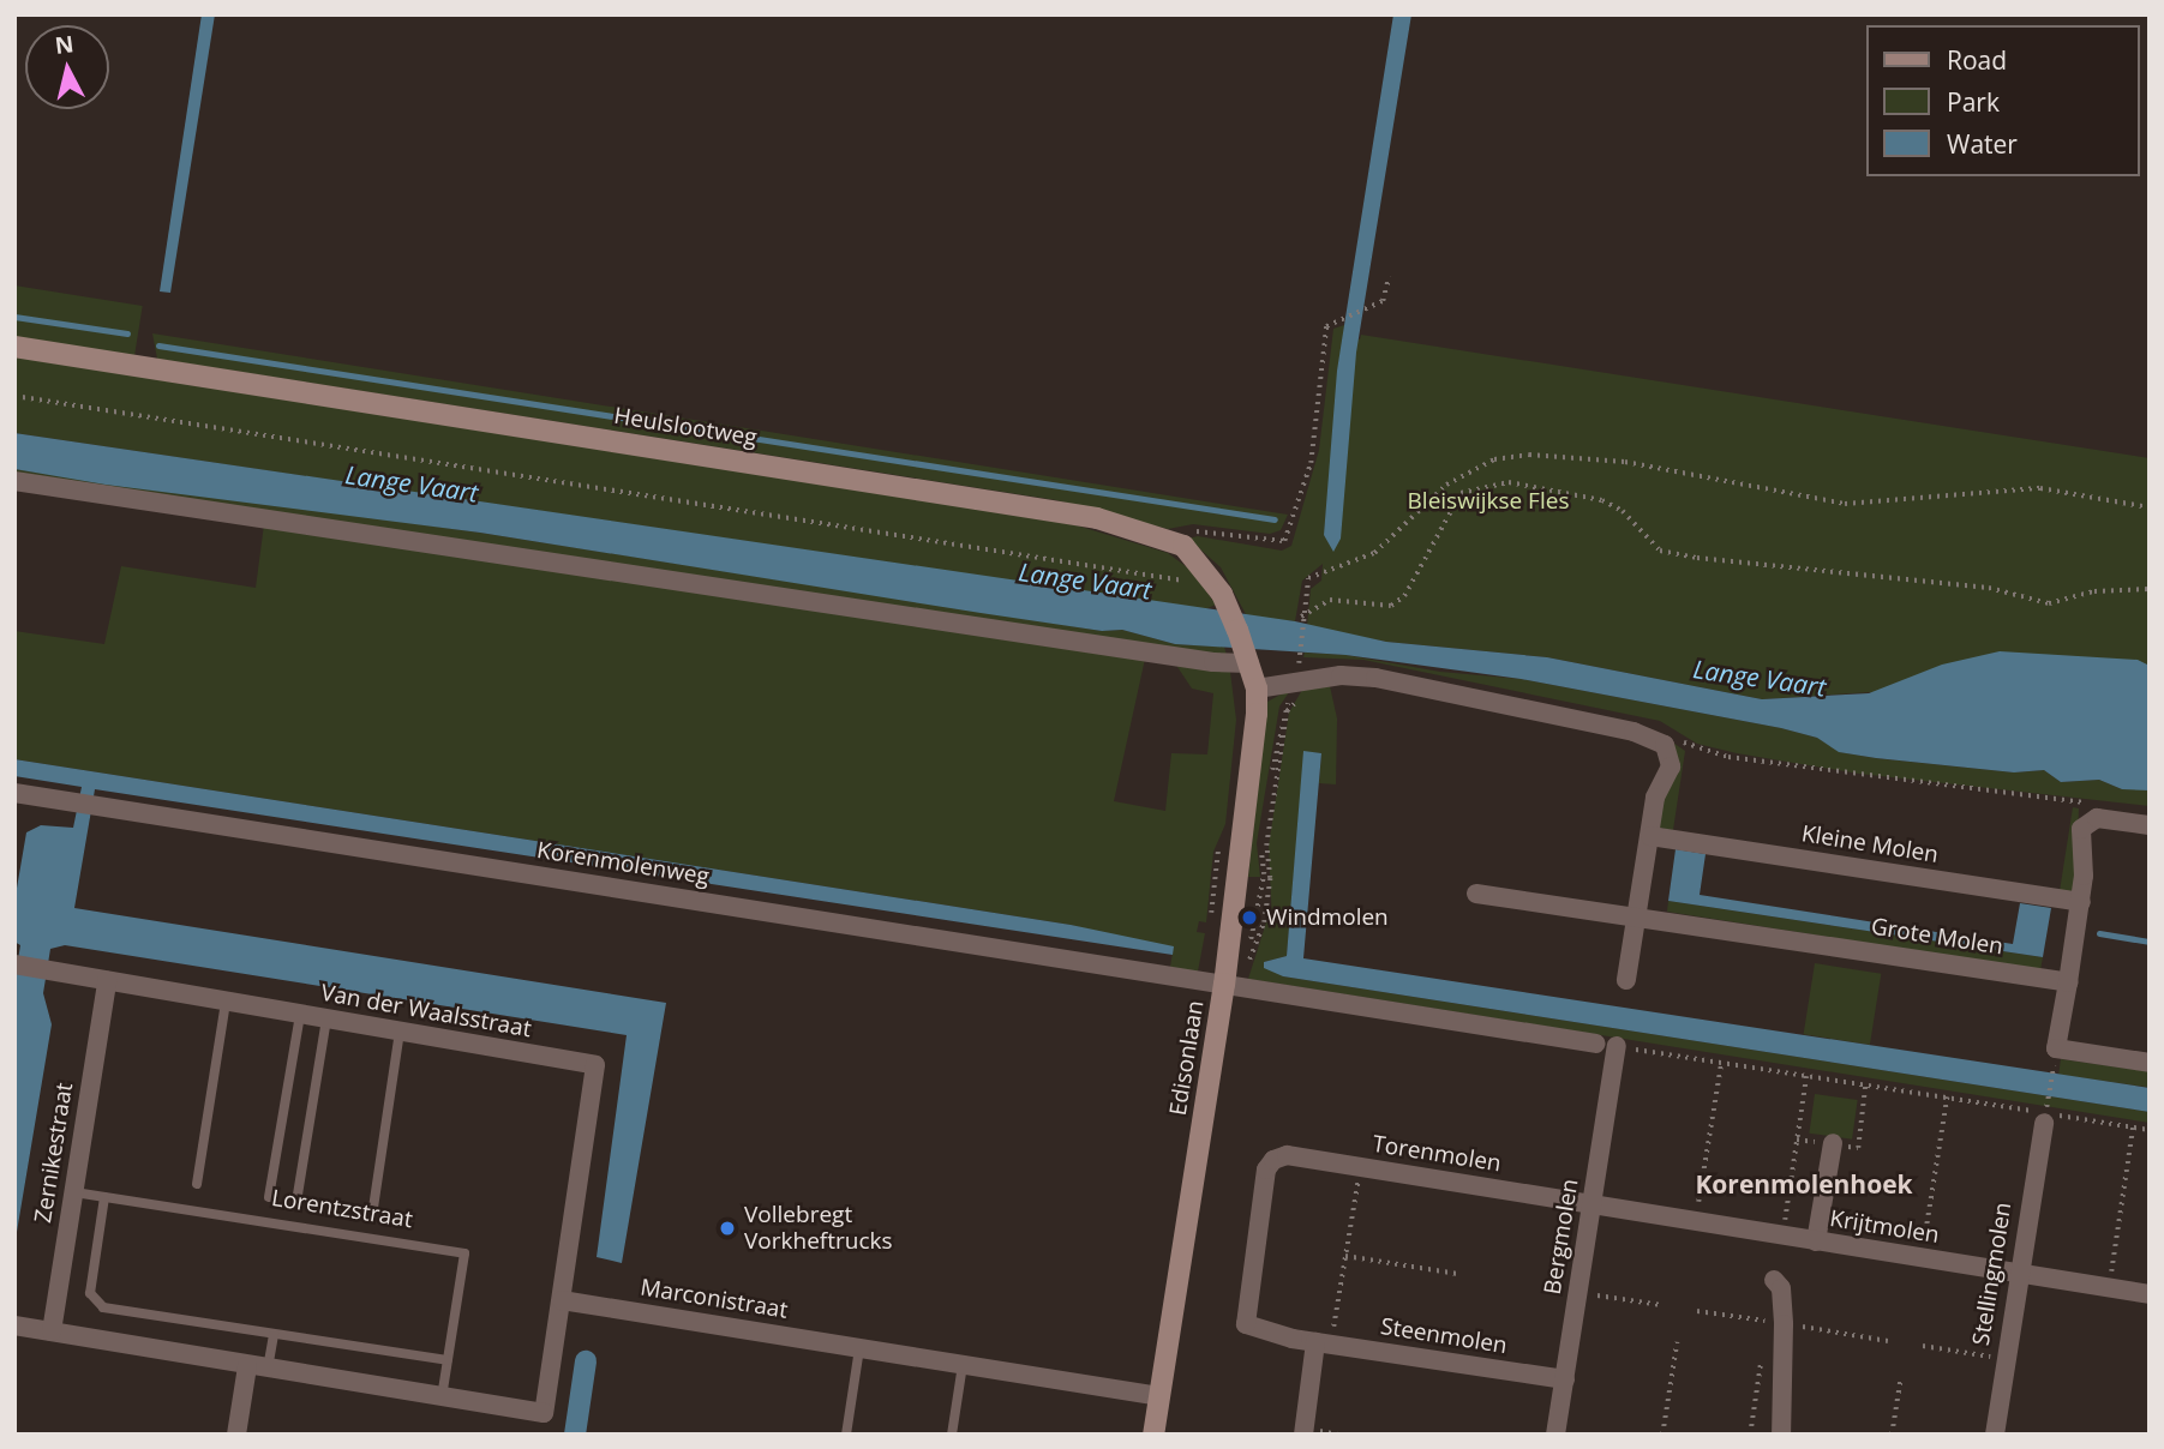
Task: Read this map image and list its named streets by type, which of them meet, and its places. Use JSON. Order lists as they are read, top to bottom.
{
  "streets": {
    "street": [
      "Heulslootweg",
      "Kleine Molen",
      "Korenmolenweg",
      "Grote Molen",
      "Van der Waalsstraat",
      "Edisonlaan",
      "Zernikestraat",
      "Torenmolen",
      "Krijtmolen",
      "Bergmolen",
      "Stellingmolen",
      "Marconistraat",
      "Steenmolen"
    ],
    "lane": ["Lorentzstraat"]
  },
  "crossings": [
    ["Heulslootweg", "Edisonlaan"],
    ["Korenmolenweg", "Edisonlaan"],
    ["Van der Waalsstraat", "Zernikestraat"],
    ["Van der Waalsstraat", "Marconistraat"],
    ["Edisonlaan", "Marconistraat"],
    ["Zernikestraat", "Lorentzstraat"],
    ["Torenmolen", "Krijtmolen"],
    ["Torenmolen", "Bergmolen"],
    ["Torenmolen", "Steenmolen"],
    ["Krijtmolen", "Bergmolen"],
    ["Krijtmolen", "Stellingmolen"],
    ["Bergmolen", "Steenmolen"]
  ],
  "districts": ["Korenmolenhoek"],
  "water": ["Lange Vaart"],
  "parks": ["Bleiswijkse Fles"],
  "places": ["Windmolen", "Vollebregt Vorkheftrucks"],
  "legend": ["Road", "Park", "Water"],
  "north": "top"
}
